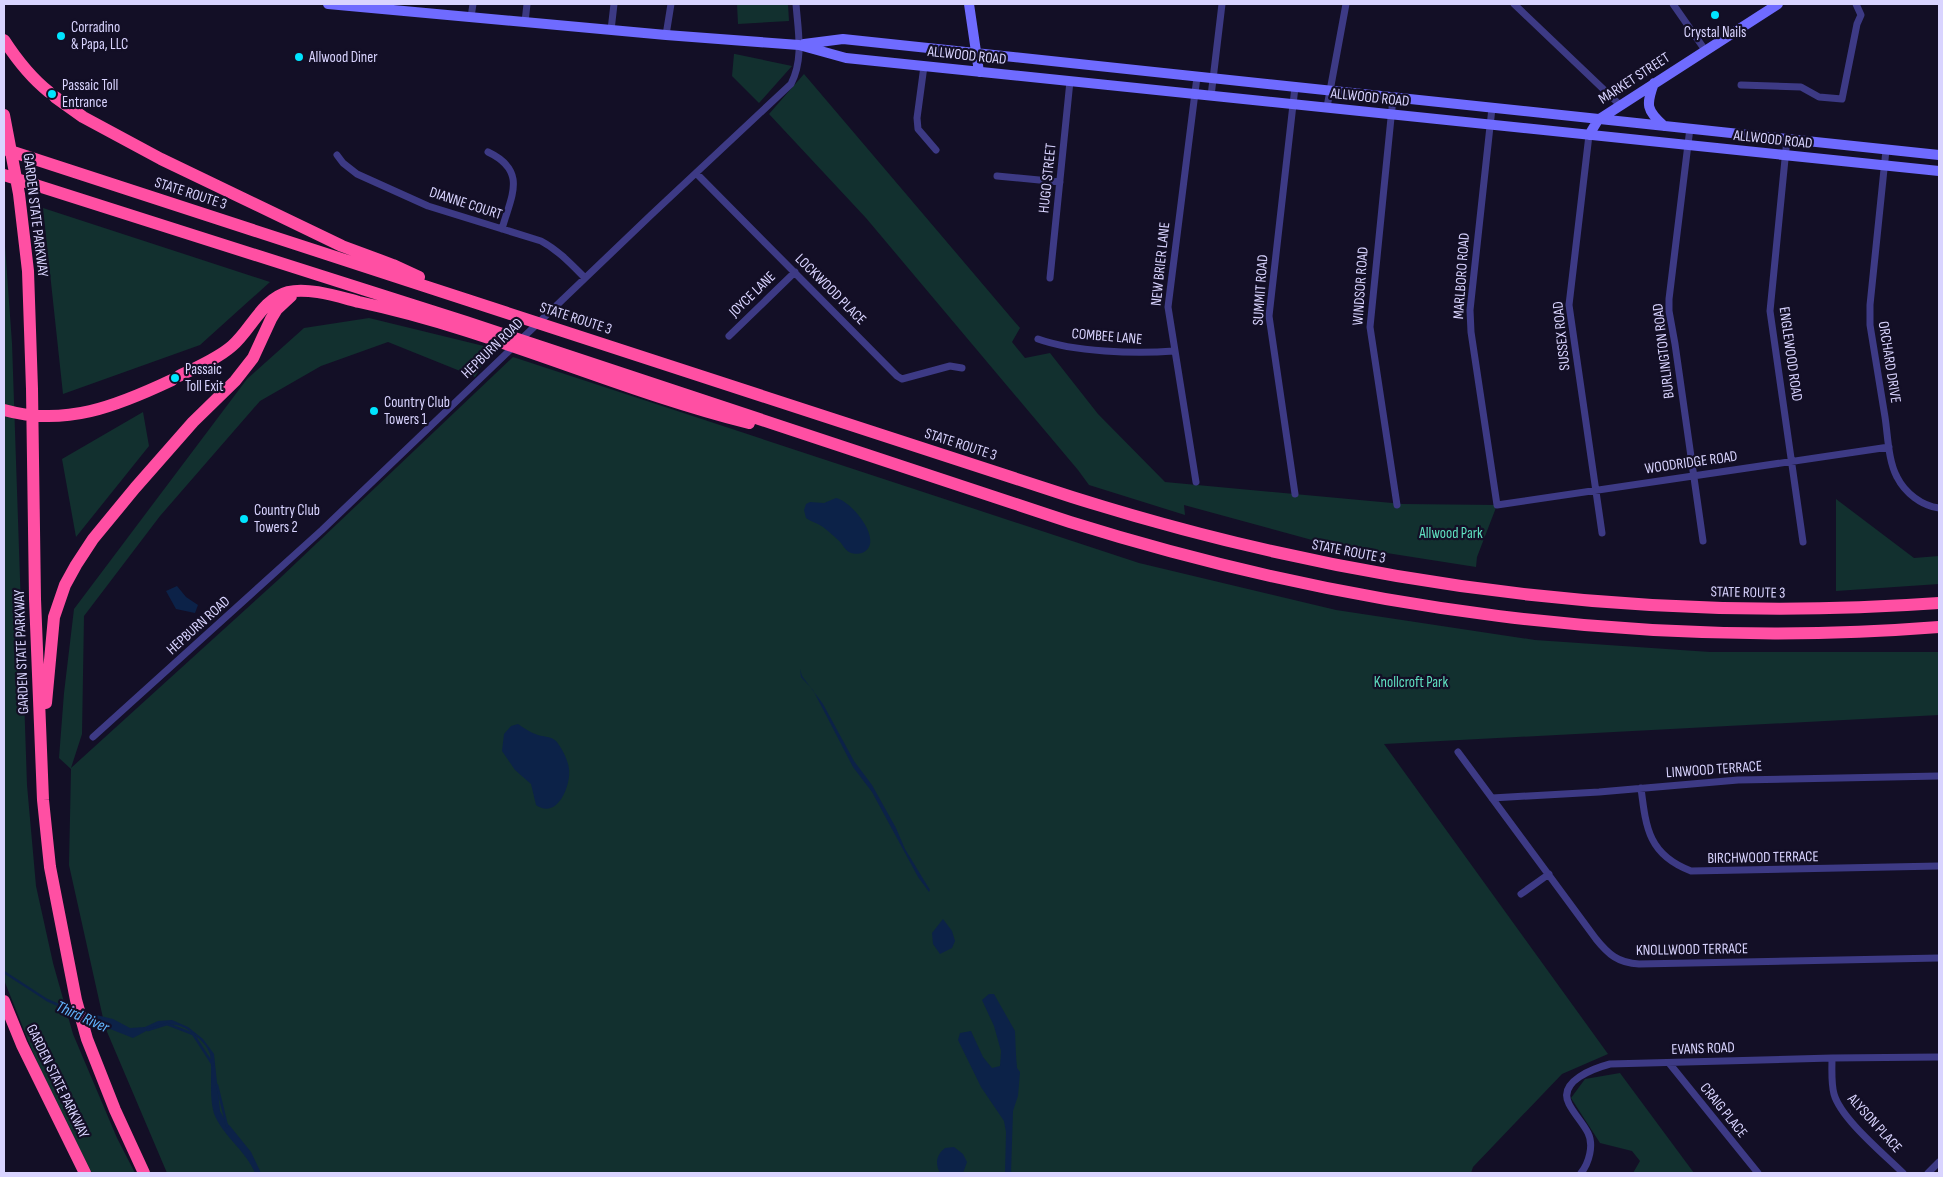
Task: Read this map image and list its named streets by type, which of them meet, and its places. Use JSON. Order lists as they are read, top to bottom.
{
  "streets": {
    "highway": ["STATE ROUTE 3", "GARDEN STATE PARKWAY"],
    "main road": ["ALLWOOD ROAD", "MARKET STREET"],
    "street": [
      "HUGO STREET",
      "DIANNE COURT",
      "NEW BRIER LANE",
      "MARLBORO ROAD",
      "WINDSOR ROAD",
      "LOCKWOOD PLACE",
      "SUMMIT ROAD",
      "JOYCE LANE",
      "COMBEE LANE",
      "SUSSEX ROAD",
      "HEPBURN ROAD",
      "BURLINGTON ROAD",
      "ENGLEWOOD ROAD",
      "ORCHARD DRIVE",
      "WOODRIDGE ROAD",
      "LINWOOD TERRACE",
      "BIRCHWOOD TERRACE",
      "KNOLLWOOD TERRACE",
      "EVANS ROAD",
      "CRAIG PLACE",
      "ALYSON PLACE"
    ]
  },
  "crossings": [
    ["ALLWOOD ROAD", "MARKET STREET"],
    ["ALLWOOD ROAD", "HUGO STREET"],
    ["ALLWOOD ROAD", "NEW BRIER LANE"],
    ["ALLWOOD ROAD", "MARLBORO ROAD"],
    ["ALLWOOD ROAD", "WINDSOR ROAD"],
    ["ALLWOOD ROAD", "SUMMIT ROAD"],
    ["ALLWOOD ROAD", "SUSSEX ROAD"],
    ["ALLWOOD ROAD", "HEPBURN ROAD"],
    ["ALLWOOD ROAD", "BURLINGTON ROAD"],
    ["ALLWOOD ROAD", "ENGLEWOOD ROAD"],
    ["ALLWOOD ROAD", "ORCHARD DRIVE"],
    ["MARKET STREET", "SUSSEX ROAD"],
    ["DIANNE COURT", "HEPBURN ROAD"],
    ["NEW BRIER LANE", "COMBEE LANE"],
    ["MARLBORO ROAD", "WOODRIDGE ROAD"],
    ["LOCKWOOD PLACE", "JOYCE LANE"],
    ["LOCKWOOD PLACE", "HEPBURN ROAD"],
    ["SUSSEX ROAD", "WOODRIDGE ROAD"],
    ["BURLINGTON ROAD", "WOODRIDGE ROAD"],
    ["ENGLEWOOD ROAD", "WOODRIDGE ROAD"],
    ["ORCHARD DRIVE", "WOODRIDGE ROAD"],
    ["LINWOOD TERRACE", "BIRCHWOOD TERRACE"],
    ["LINWOOD TERRACE", "KNOLLWOOD TERRACE"],
    ["EVANS ROAD", "CRAIG PLACE"],
    ["EVANS ROAD", "ALYSON PLACE"]
  ],
  "water": ["Third River"],
  "parks": ["Allwood Park", "Knollcroft Park"],
  "places": [
    "Crystal Nails",
    "Corradino & Papa, LLC",
    "Allwood Diner",
    "Passaic Toll Entrance",
    "Passaic Toll Exit",
    "Country Club Towers 1",
    "Country Club Towers 2"
  ]
}
